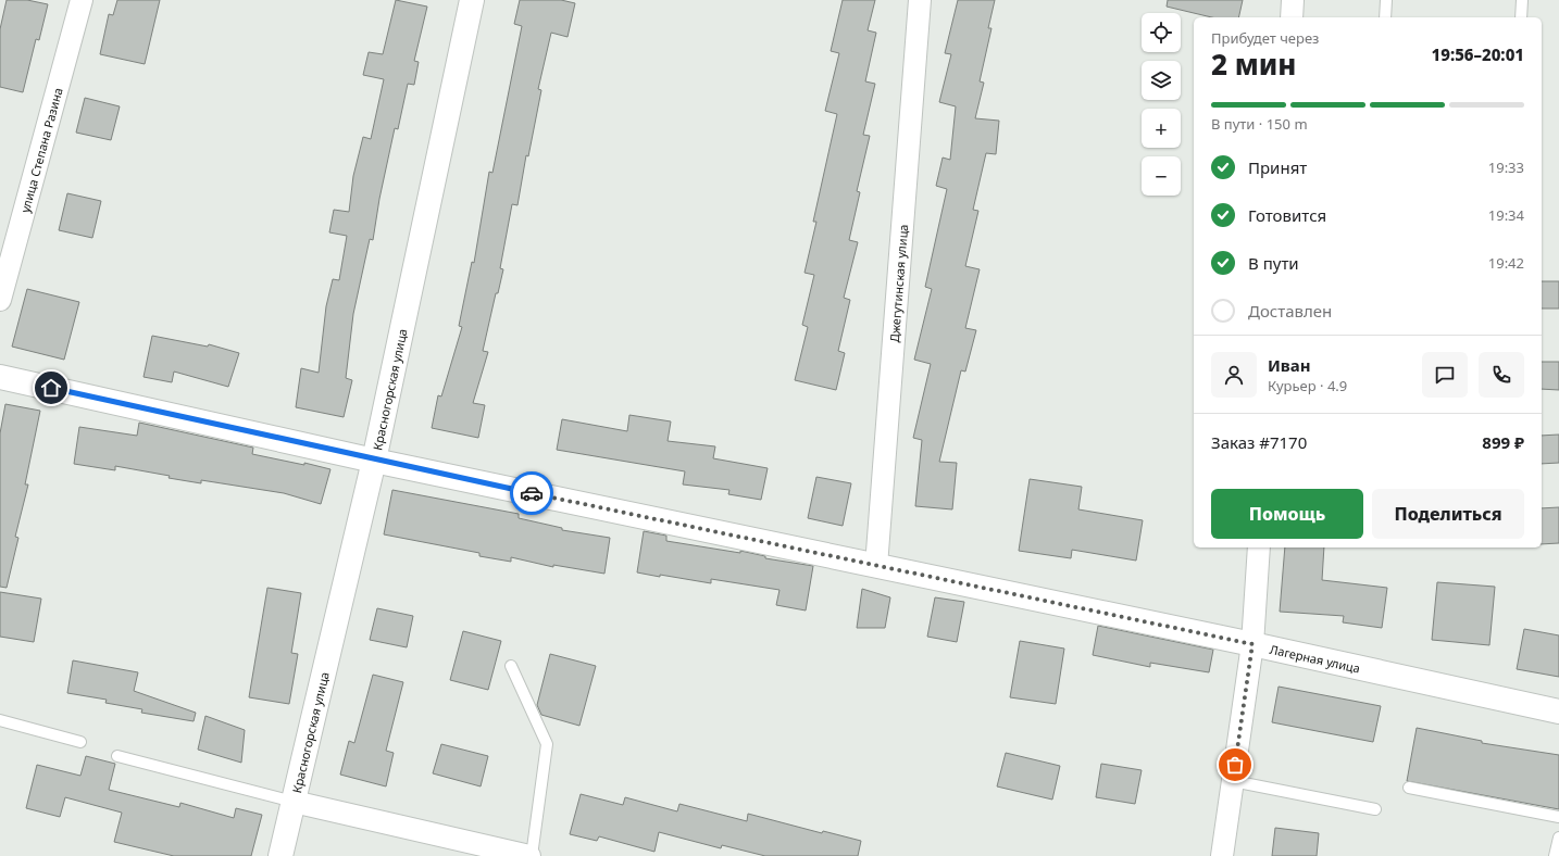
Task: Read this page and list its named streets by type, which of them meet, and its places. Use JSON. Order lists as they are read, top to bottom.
{
  "streets": {
    "street": [
      "улица Степана Разина",
      "Джегутинская улица",
      "Красногорская улица",
      "Лагерная улица"
    ]
  },
  "crossings": [
    ["Джегутинская улица", "Лагерная улица"],
    ["Красногорская улица", "Лагерная улица"]
  ],
  "page": {
    "map_buttons": ["+", "−"],
    "heading": ["2 мин", "Прибудет через", "19:56–20:01"],
    "panel": [
      "Иван",
      "Курьер · 4.9",
      "Заказ #7170",
      "899 ₽"
    ],
    "bar": "В пути · 150 m",
    "list": [
      ["Принят", "19:33"],
      ["Готовится", "19:34"],
      ["В пути", "19:42"],
      "Доставлен"
    ],
    "buttons": ["Помощь", "Поделиться"]
  }
}
